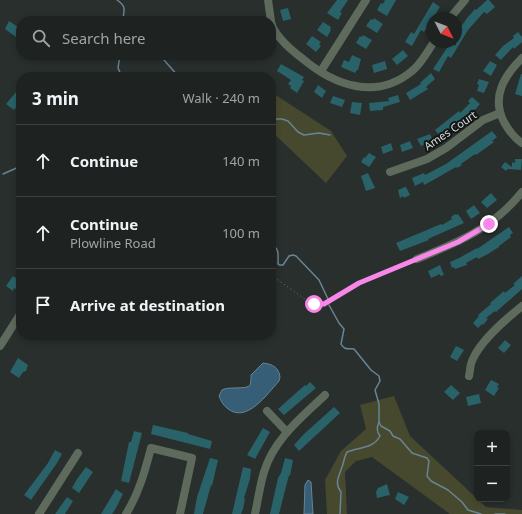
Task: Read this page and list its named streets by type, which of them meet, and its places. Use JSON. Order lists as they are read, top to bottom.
{
  "streets": {
    "street": ["Ames Court"]
  },
  "north": "bottom right",
  "page": {
    "search": "Search here",
    "heading": ["3 min", "Walk · 240 m"],
    "list": [
      ["Continue", "140 m"],
      ["Continue", "Plowline Road", "100 m"],
      "Arrive at destination"
    ],
    "map_buttons": ["+", "−"]
  }
}
